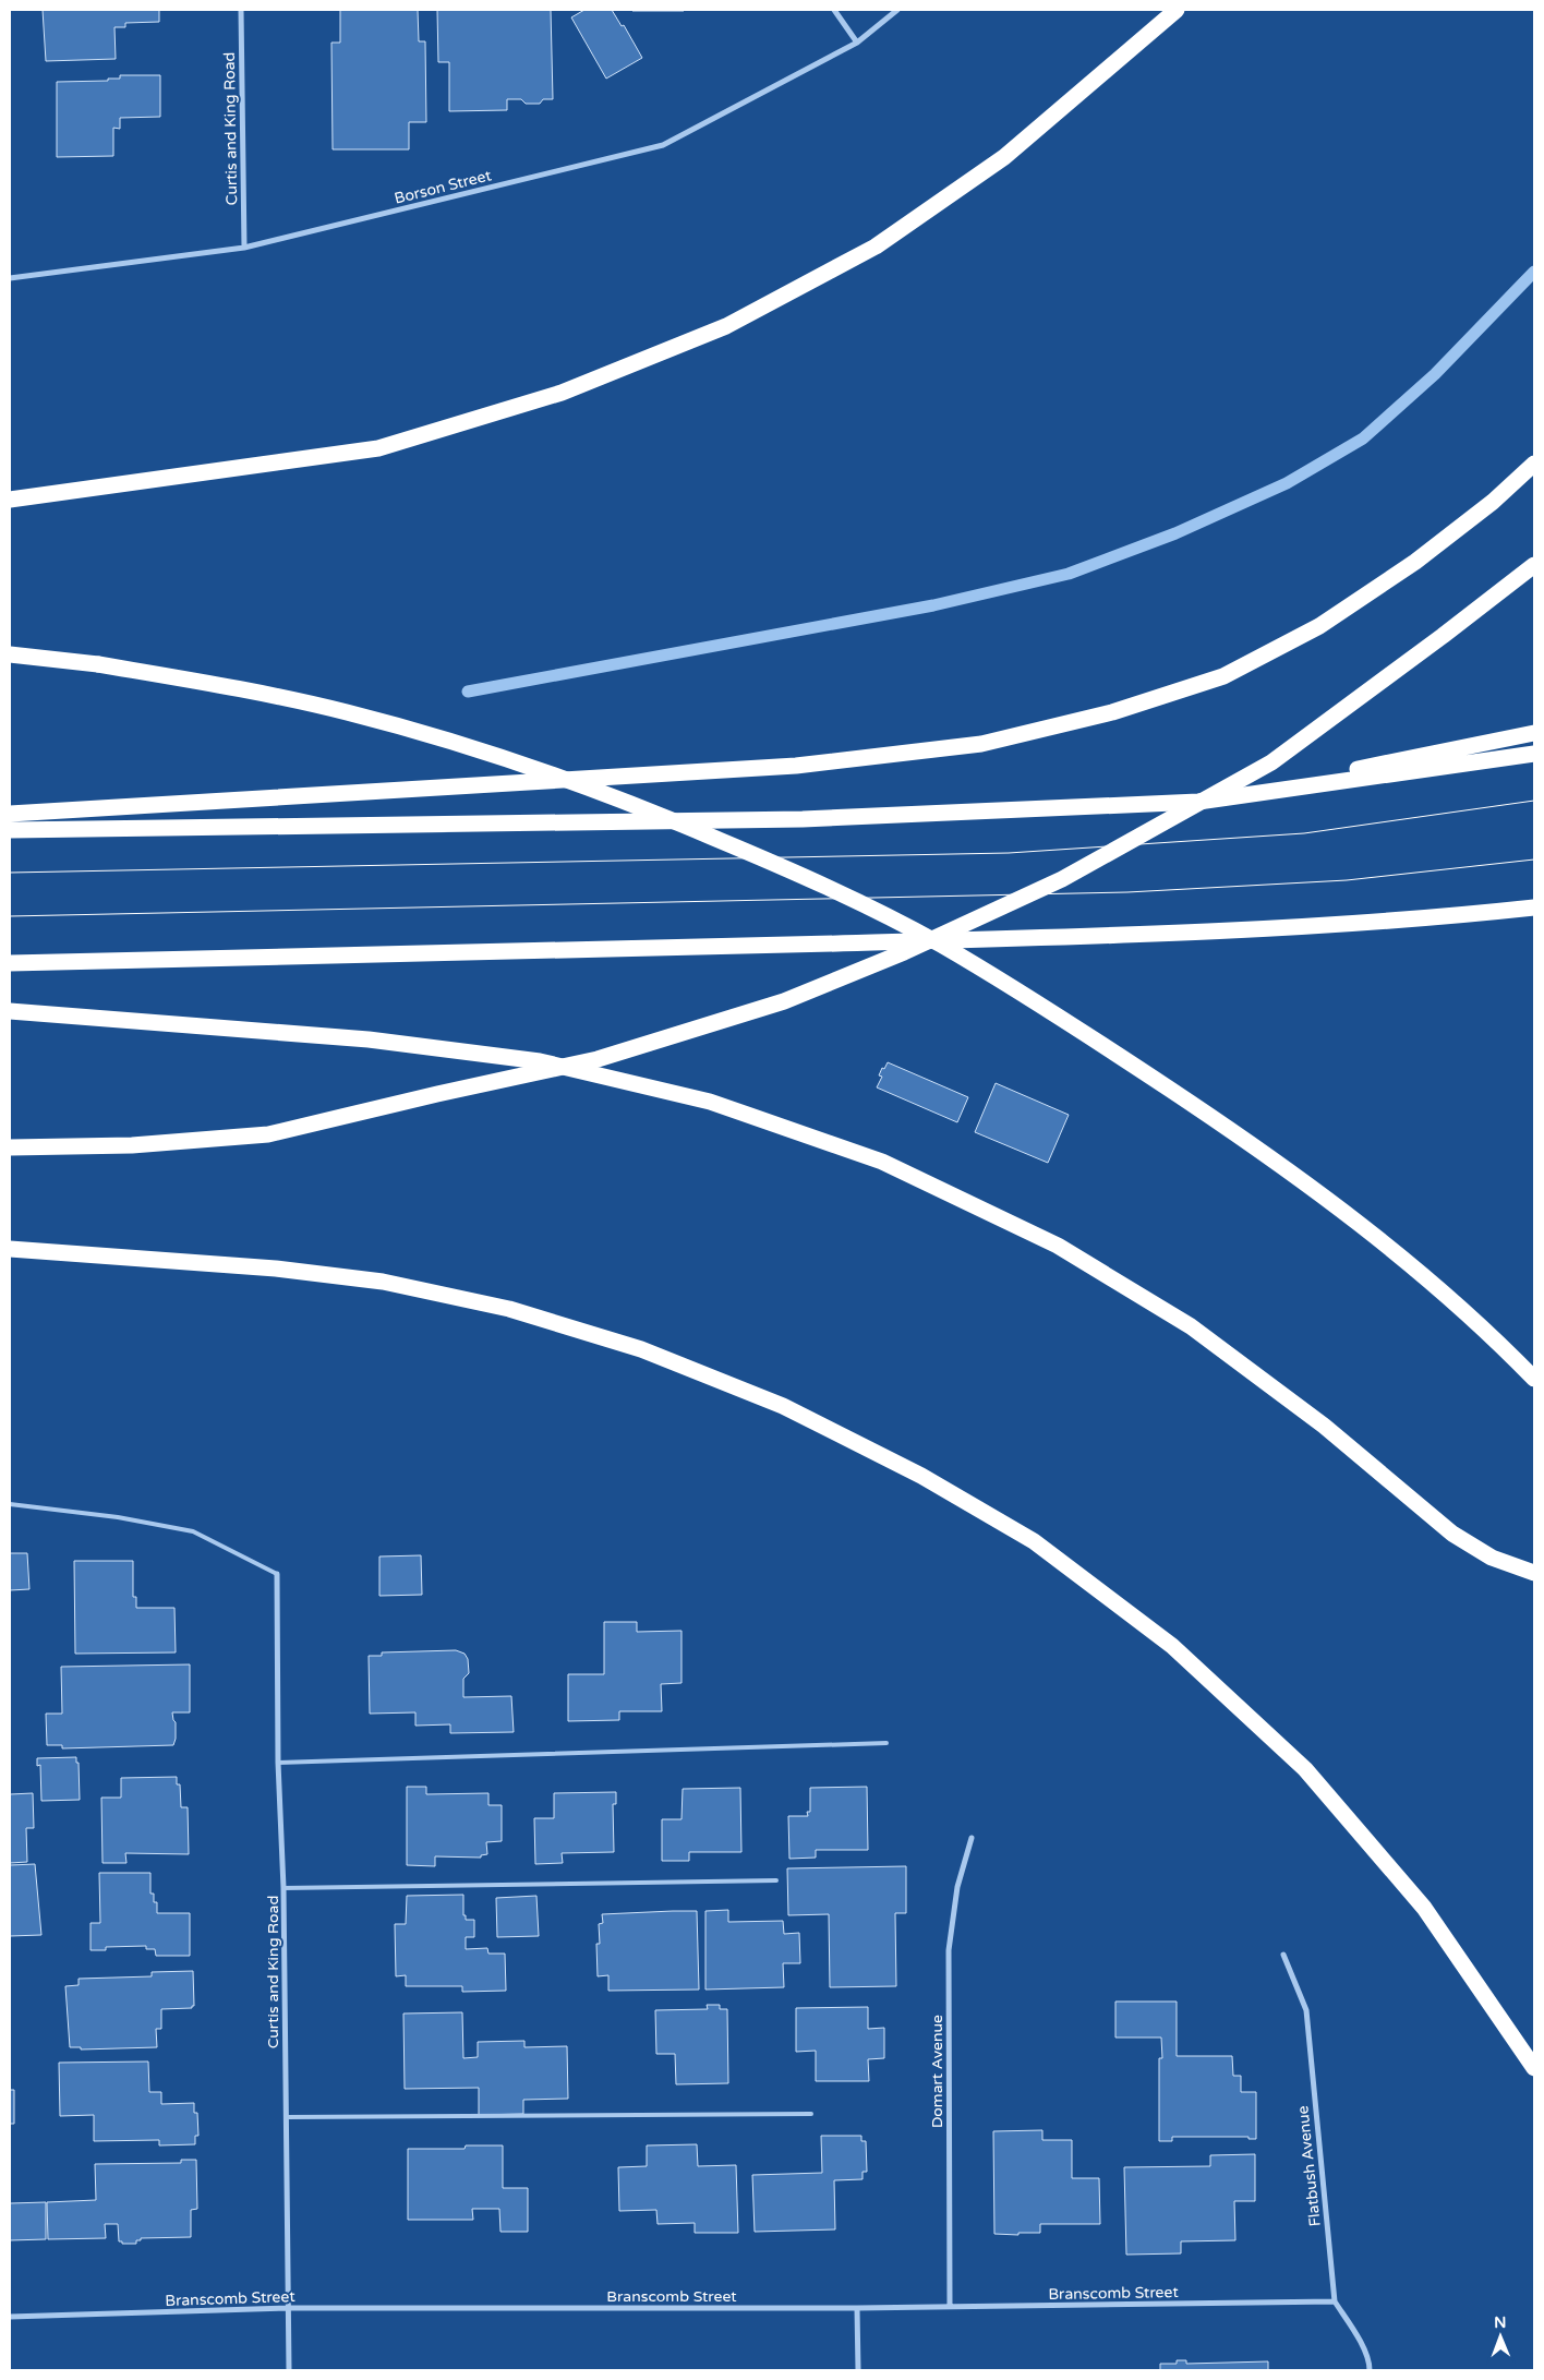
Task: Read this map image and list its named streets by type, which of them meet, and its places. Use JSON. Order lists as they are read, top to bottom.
{
  "streets": {
    "street": [
      "Curtis and King Road",
      "Borson Street",
      "Domart Avenue",
      "Flatbush Avenue",
      "Branscomb Street"
    ]
  },
  "crossings": [
    ["Curtis and King Road", "Borson Street"],
    ["Curtis and King Road", "Branscomb Street"],
    ["Domart Avenue", "Branscomb Street"],
    ["Flatbush Avenue", "Branscomb Street"]
  ],
  "north": "top"
}
